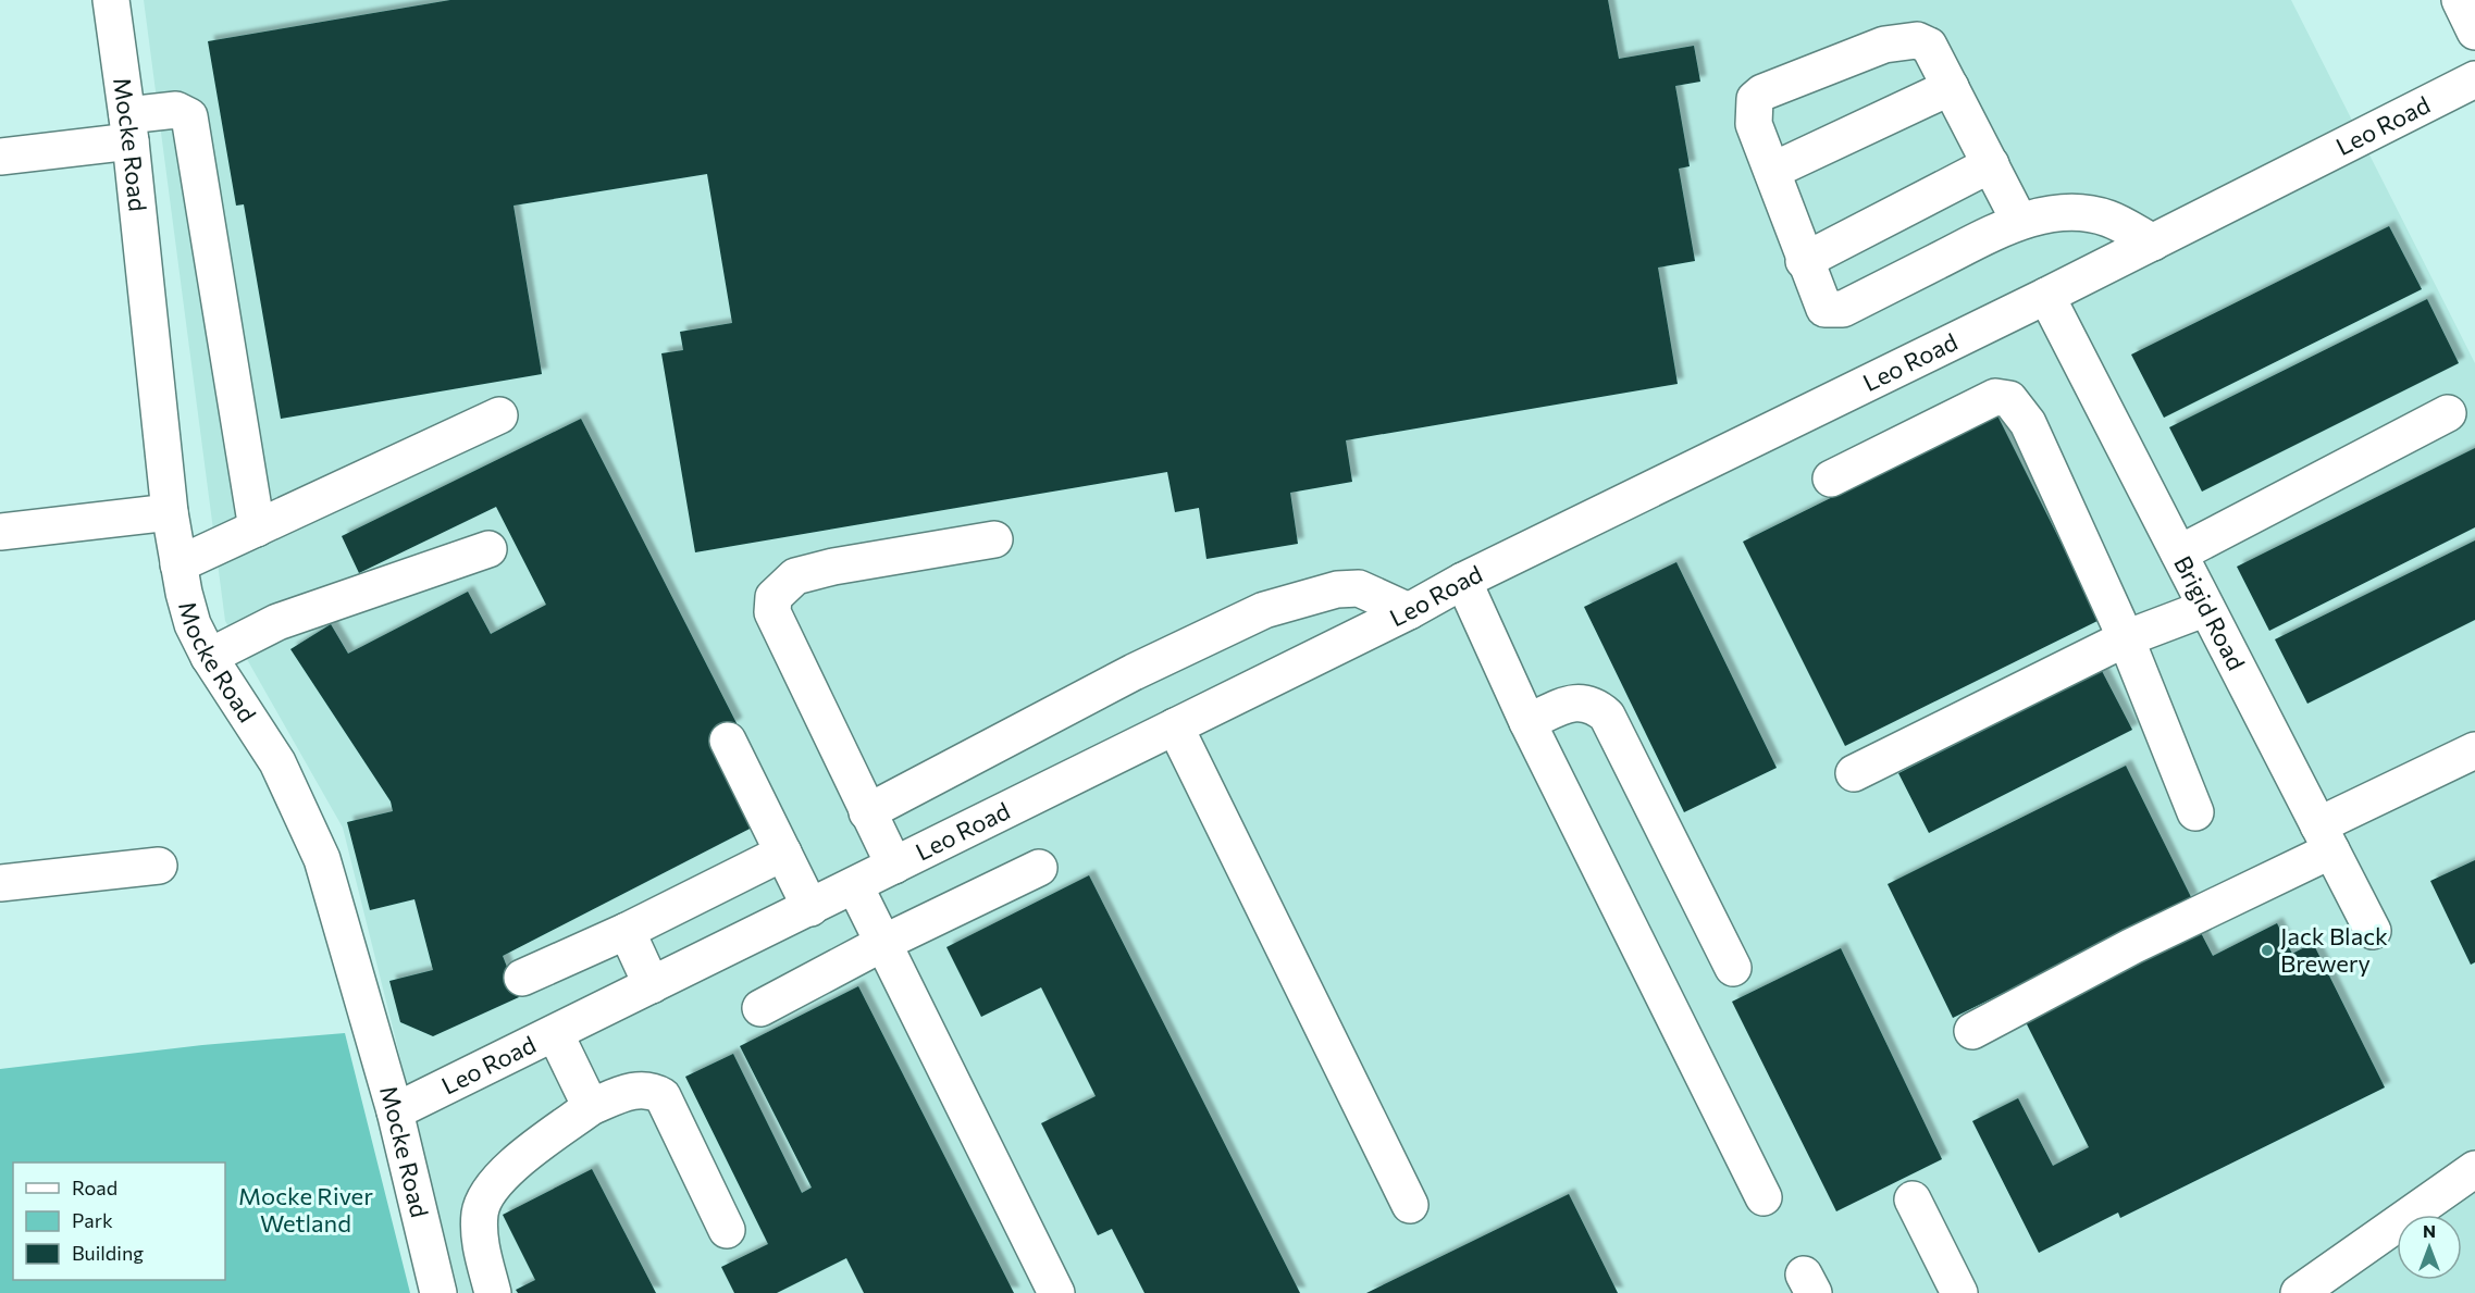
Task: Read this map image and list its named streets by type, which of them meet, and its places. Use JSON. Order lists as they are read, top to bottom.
{
  "streets": {
    "street": ["Leo Road", "Mocke Road", "Brigid Road"]
  },
  "crossings": [
    ["Leo Road", "Mocke Road"],
    ["Leo Road", "Brigid Road"]
  ],
  "parks": ["Mocke River Wetland"],
  "places": ["Jack Black Brewery"],
  "legend": ["Road", "Park", "Building"],
  "north": "top"
}
